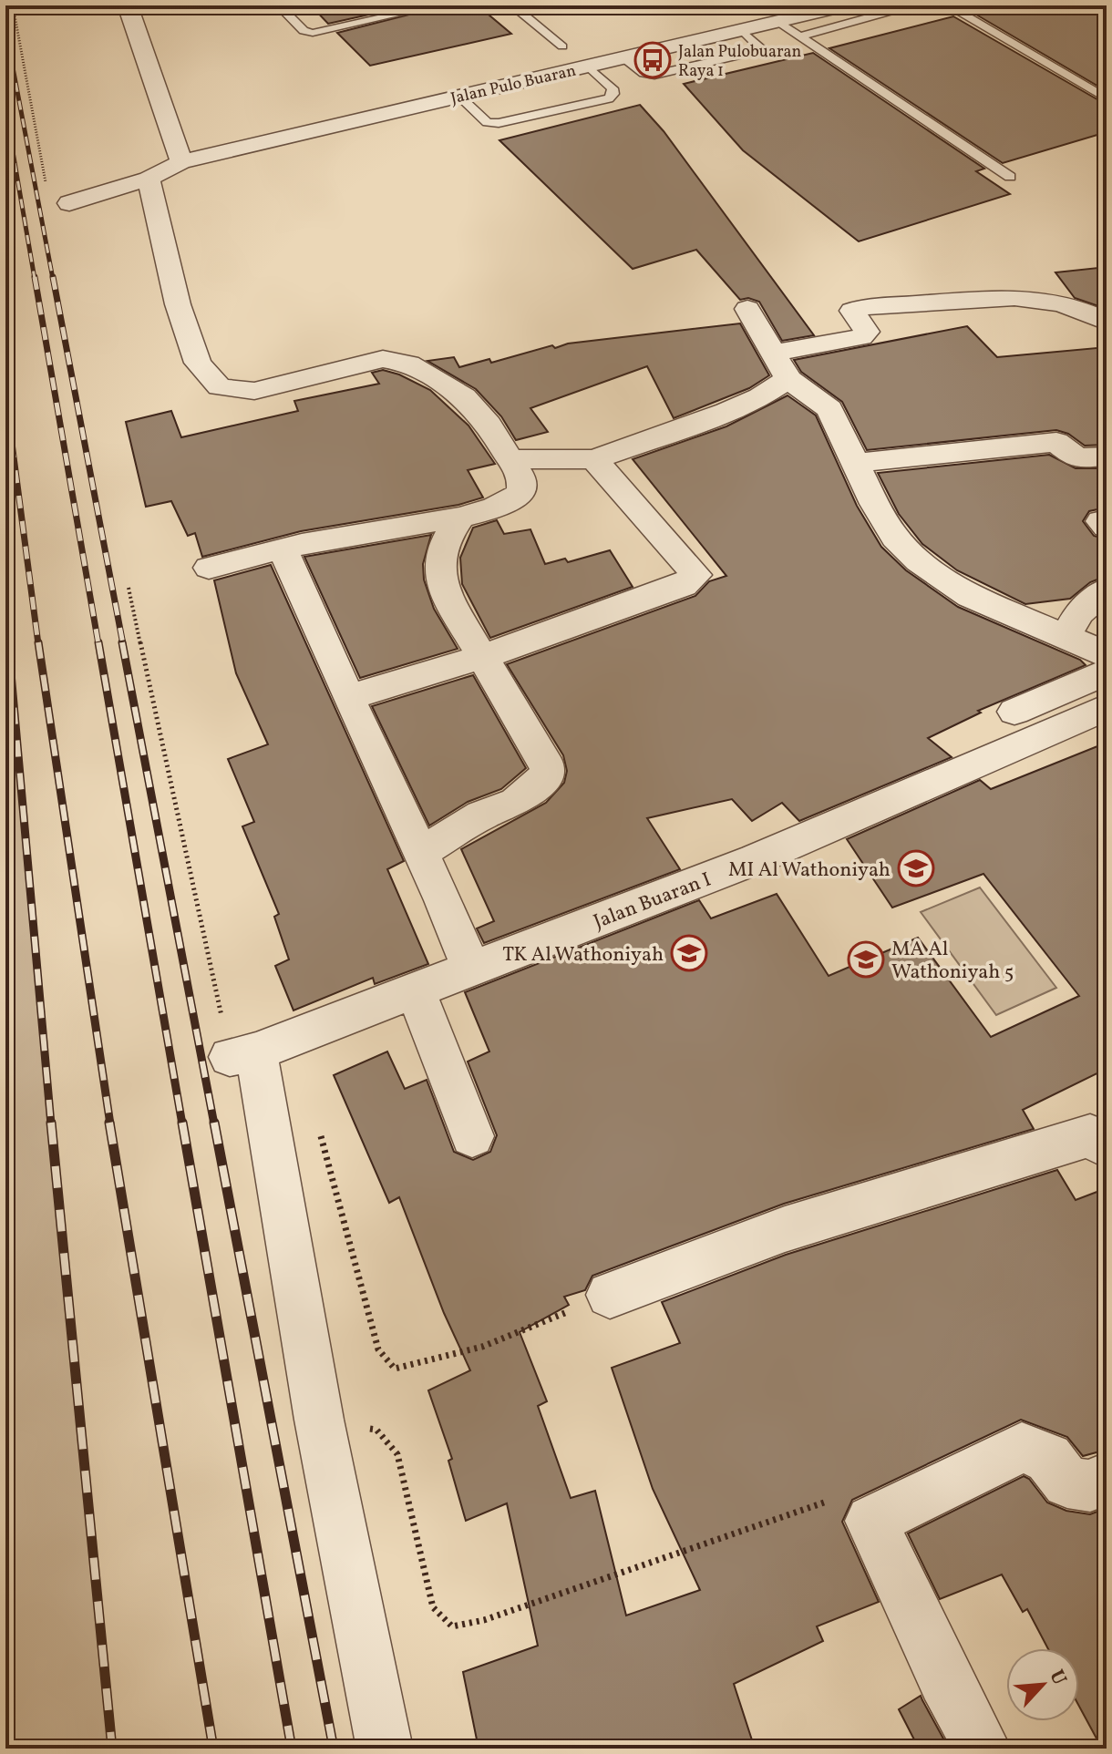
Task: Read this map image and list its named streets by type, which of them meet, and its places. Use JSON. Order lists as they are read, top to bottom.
{
  "streets": {
    "street": ["Jalan Pulo Buaran", "Jalan Buaran I"]
  },
  "places": {
    "bus stop": ["Jalan Pulobuaran Raya 1"],
    "school or university": ["MI Al Wathoniyah", "TK Al Wathoniyah", "MA Al Wathoniyah 5"]
  },
  "north": "top right"
}
